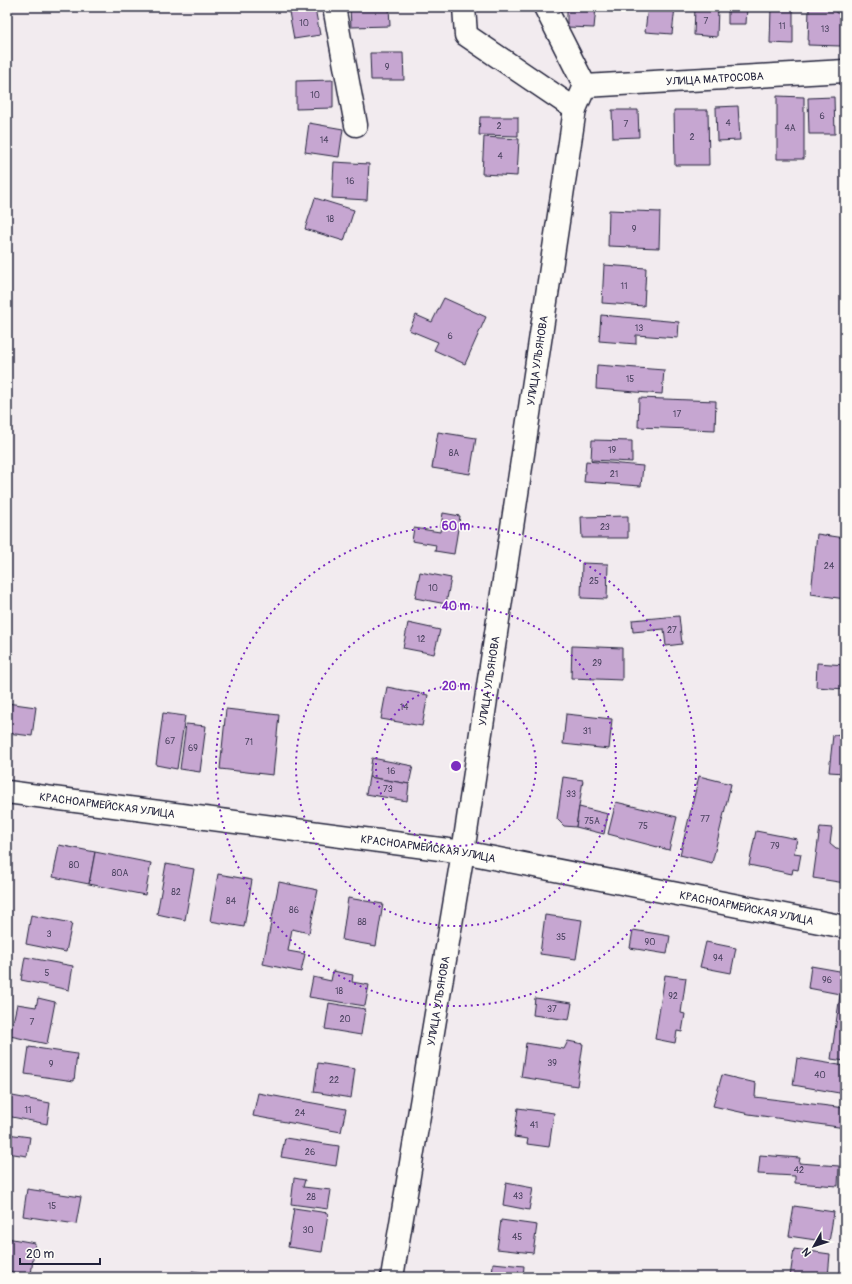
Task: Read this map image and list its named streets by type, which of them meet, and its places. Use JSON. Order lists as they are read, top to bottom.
{
  "streets": {
    "street": ["УЛИЦА МАТРОСОВА", "УЛИЦА УЛЬЯНОВА", "КРАСНОАРМЕЙСКАЯ УЛИЦА"]
  },
  "crossings": [
    ["УЛИЦА МАТРОСОВА", "УЛИЦА УЛЬЯНОВА"],
    ["УЛИЦА УЛЬЯНОВА", "КРАСНОАРМЕЙСКАЯ УЛИЦА"]
  ],
  "house_numbers": [
    "7",
    "10",
    "11",
    "13",
    "9",
    "10",
    "6",
    "4",
    "7",
    "2",
    "4А",
    "2",
    "14",
    "4",
    "16",
    "18",
    "9",
    "11",
    "13",
    "6",
    "15",
    "17",
    "19",
    "8А",
    "21",
    "23",
    "24",
    "25",
    "10",
    "27",
    "12",
    "29",
    "14",
    "31",
    "67",
    "71",
    "69",
    "16",
    "73",
    "33",
    "77",
    "75А",
    "75",
    "79",
    "80",
    "80А",
    "82",
    "84",
    "86",
    "88",
    "3",
    "35",
    "90",
    "94",
    "5",
    "96",
    "18",
    "92",
    "37",
    "20",
    "7",
    "39",
    "9",
    "40",
    "22",
    "11",
    "24",
    "41",
    "26",
    "42",
    "43",
    "28",
    "15",
    "30",
    "45"
  ],
  "scale_bar": "20 m",
  "north": "bottom left",
  "rings": ["60 m", "40 m", "20 m"]
}
